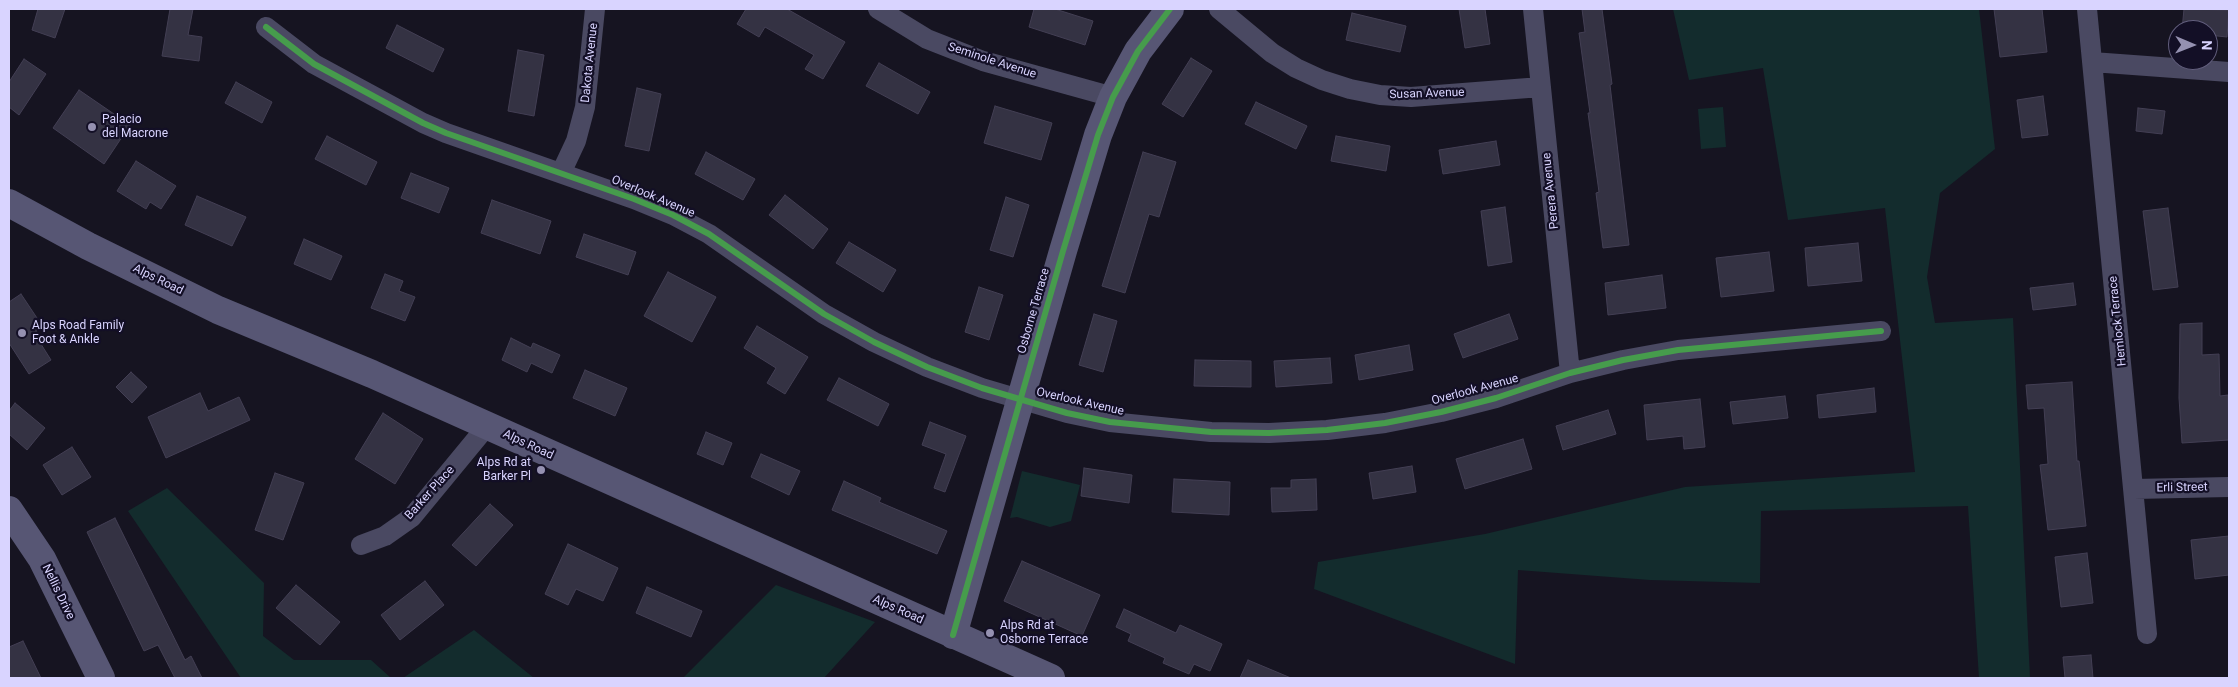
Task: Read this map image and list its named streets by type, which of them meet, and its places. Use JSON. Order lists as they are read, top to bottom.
{
  "streets": {
    "main road": ["Alps Road", "Osborne Terrace", "Nellis Drive"],
    "street": [
      "Seminole Avenue",
      "Dakota Avenue",
      "Susan Avenue",
      "Perera Avenue",
      "Overlook Avenue",
      "Hemlock Terrace",
      "Erli Street",
      "Barker Place"
    ]
  },
  "crossings": [
    ["Seminole Avenue", "Osborne Terrace"],
    ["Dakota Avenue", "Overlook Avenue"],
    ["Susan Avenue", "Perera Avenue"],
    ["Perera Avenue", "Overlook Avenue"],
    ["Overlook Avenue", "Osborne Terrace"],
    ["Alps Road", "Osborne Terrace"],
    ["Alps Road", "Barker Place"],
    ["Hemlock Terrace", "Erli Street"]
  ],
  "places": [
    "Palacio del Macrone",
    "Alps Road Family Foot & Ankle",
    "Alps Rd at Barker Pl",
    "Alps Rd at Osborne Terrace"
  ],
  "north": "right"
}
